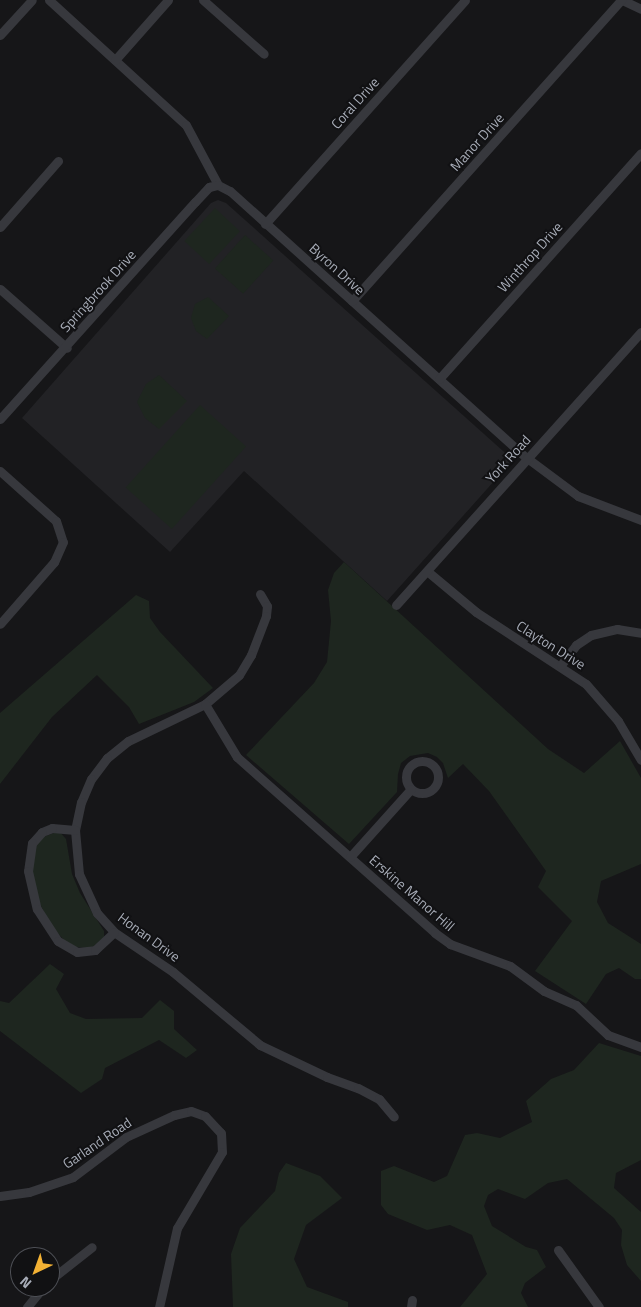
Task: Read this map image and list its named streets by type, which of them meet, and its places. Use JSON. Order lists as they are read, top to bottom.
{
  "streets": {
    "street": [
      "Coral Drive",
      "Manor Drive",
      "Winthrop Drive",
      "Byron Drive",
      "Springbrook Drive",
      "York Road",
      "Clayton Drive",
      "Erskine Manor Hill",
      "Honan Drive",
      "Garland Road"
    ]
  },
  "crossings": [
    ["Coral Drive", "Byron Drive"],
    ["Manor Drive", "Byron Drive"],
    ["Winthrop Drive", "Byron Drive"],
    ["Byron Drive", "Springbrook Drive"],
    ["Byron Drive", "York Road"],
    ["York Road", "Clayton Drive"],
    ["Erskine Manor Hill", "Honan Drive"]
  ],
  "north": "bottom left"
}
